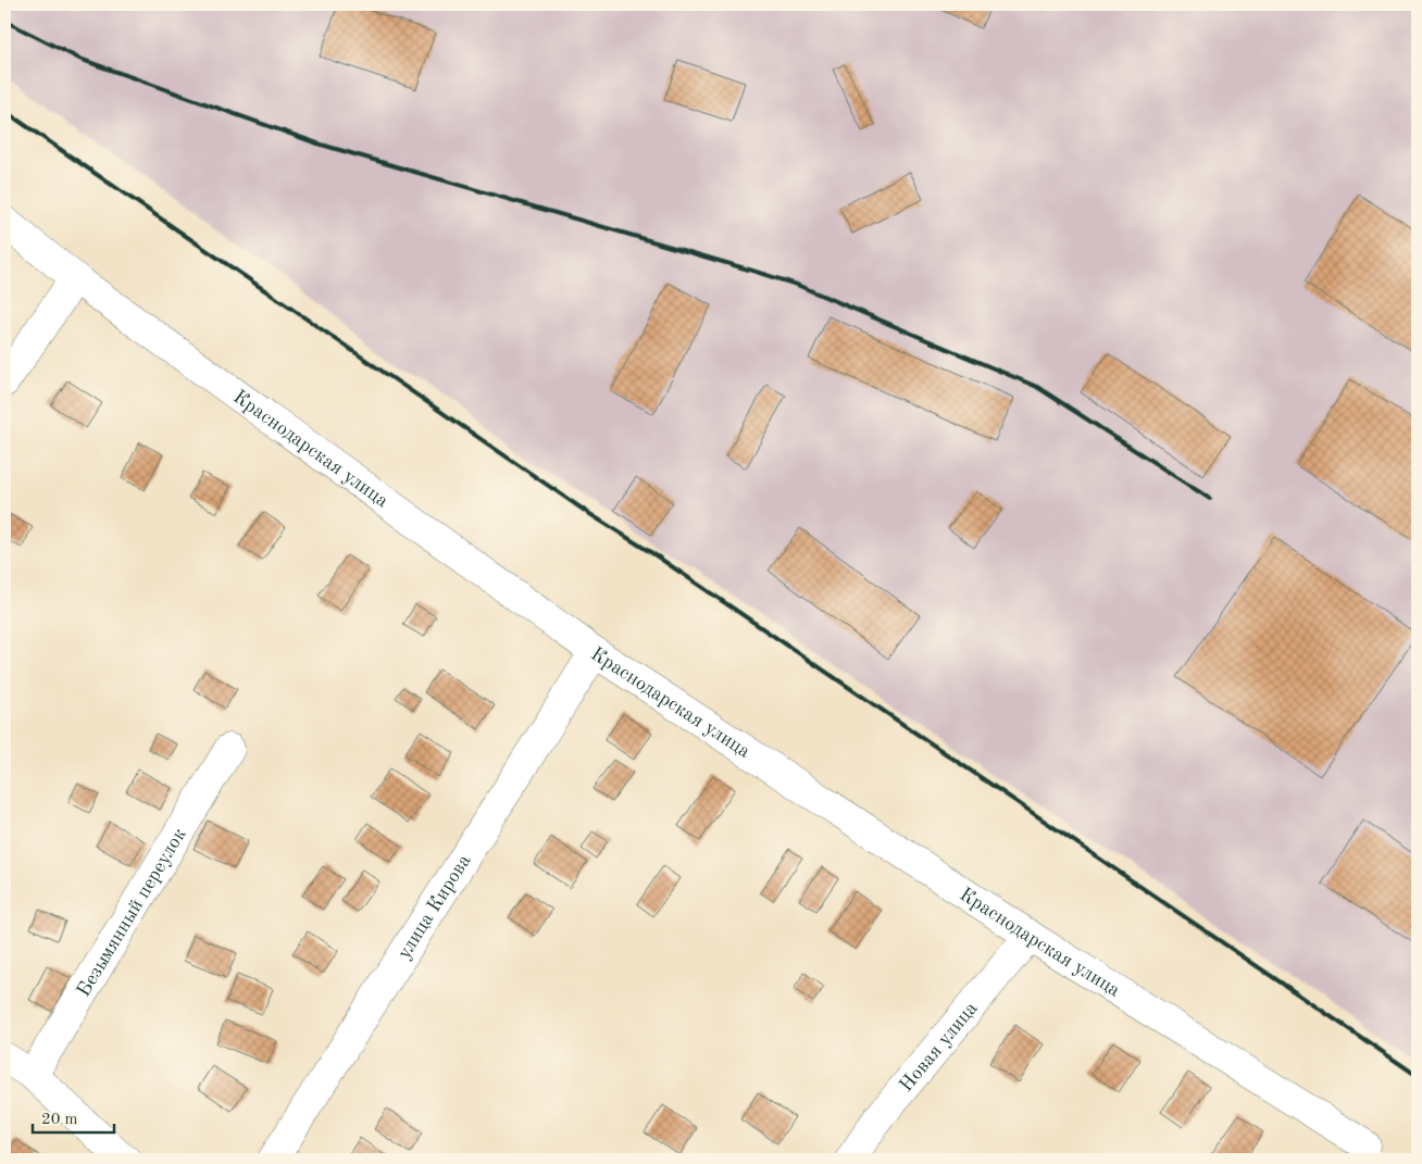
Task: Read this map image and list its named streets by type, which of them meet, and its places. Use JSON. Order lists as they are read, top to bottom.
{
  "streets": {
    "street": [
      "Краснодарская улица",
      "улица Кирова",
      "Безымянный переулок",
      "Новая улица"
    ]
  },
  "crossings": [
    ["Краснодарская улица", "улица Кирова"],
    ["Краснодарская улица", "Новая улица"]
  ],
  "scale_bar": "20 m"
}
